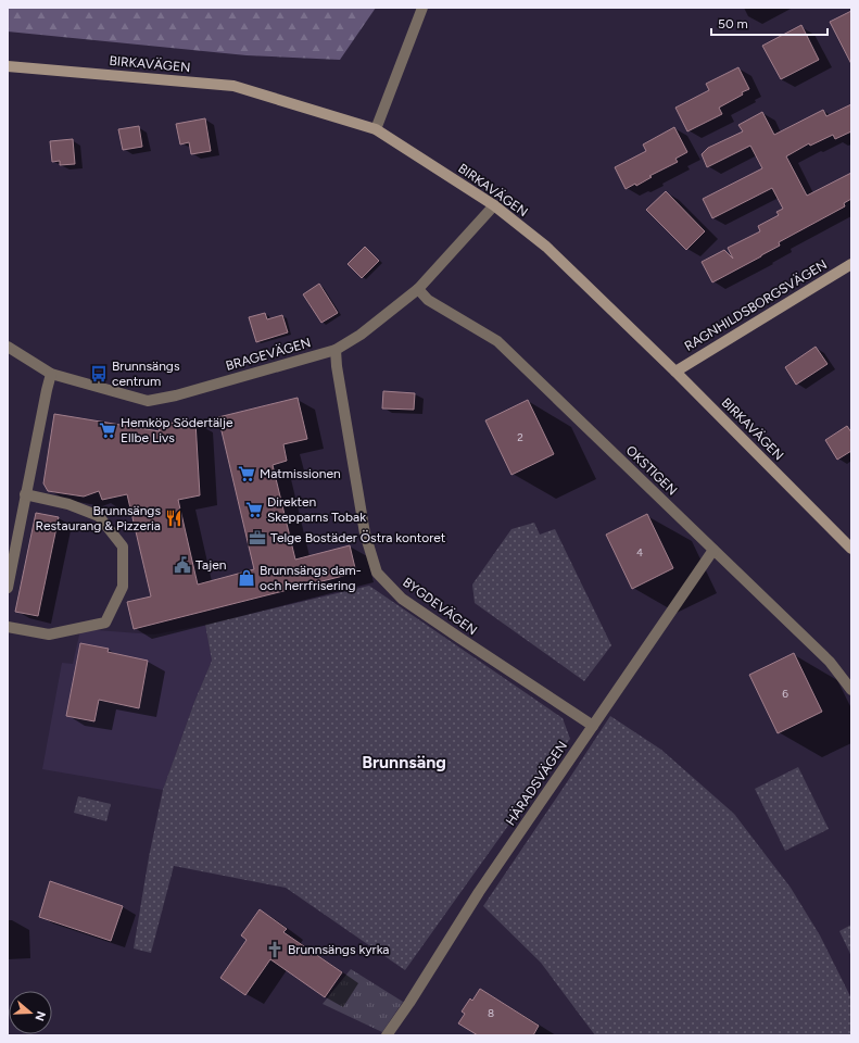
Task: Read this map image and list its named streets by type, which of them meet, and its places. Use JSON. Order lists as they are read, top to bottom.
{
  "streets": {
    "street": [
      "BIRKAVÄGEN",
      "RAGNHILDSBORGSVÄGEN",
      "BRAGEVÄGEN",
      "OKSTIGEN",
      "BYGDEVÄGEN",
      "HÄRADSVÄGEN"
    ]
  },
  "crossings": [
    ["BIRKAVÄGEN", "RAGNHILDSBORGSVÄGEN"],
    ["BIRKAVÄGEN", "BRAGEVÄGEN"],
    ["BRAGEVÄGEN", "OKSTIGEN"],
    ["BRAGEVÄGEN", "BYGDEVÄGEN"],
    ["OKSTIGEN", "HÄRADSVÄGEN"],
    ["BYGDEVÄGEN", "HÄRADSVÄGEN"]
  ],
  "districts": ["Brunnsäng"],
  "places": {
    "bus stop": ["Brunnsängs centrum"],
    "supermarket": ["Hemköp Södertälje Ellbe Livs", "Matmissionen", "Direkten Skepparns Tobak"],
    "restaurant": ["Brunnsängs Restaurang & Pizzeria"],
    "office": ["Telge Bostäder Östra kontoret"],
    "public building": ["Tajen"],
    "shop": ["Brunnsängs dam- och herrfrisering"],
    "church": ["Brunnsängs kyrka"]
  },
  "house_numbers": [
    "2",
    "4",
    "6",
    "8"
  ],
  "scale_bar": "50 m",
  "north": "right"
}
